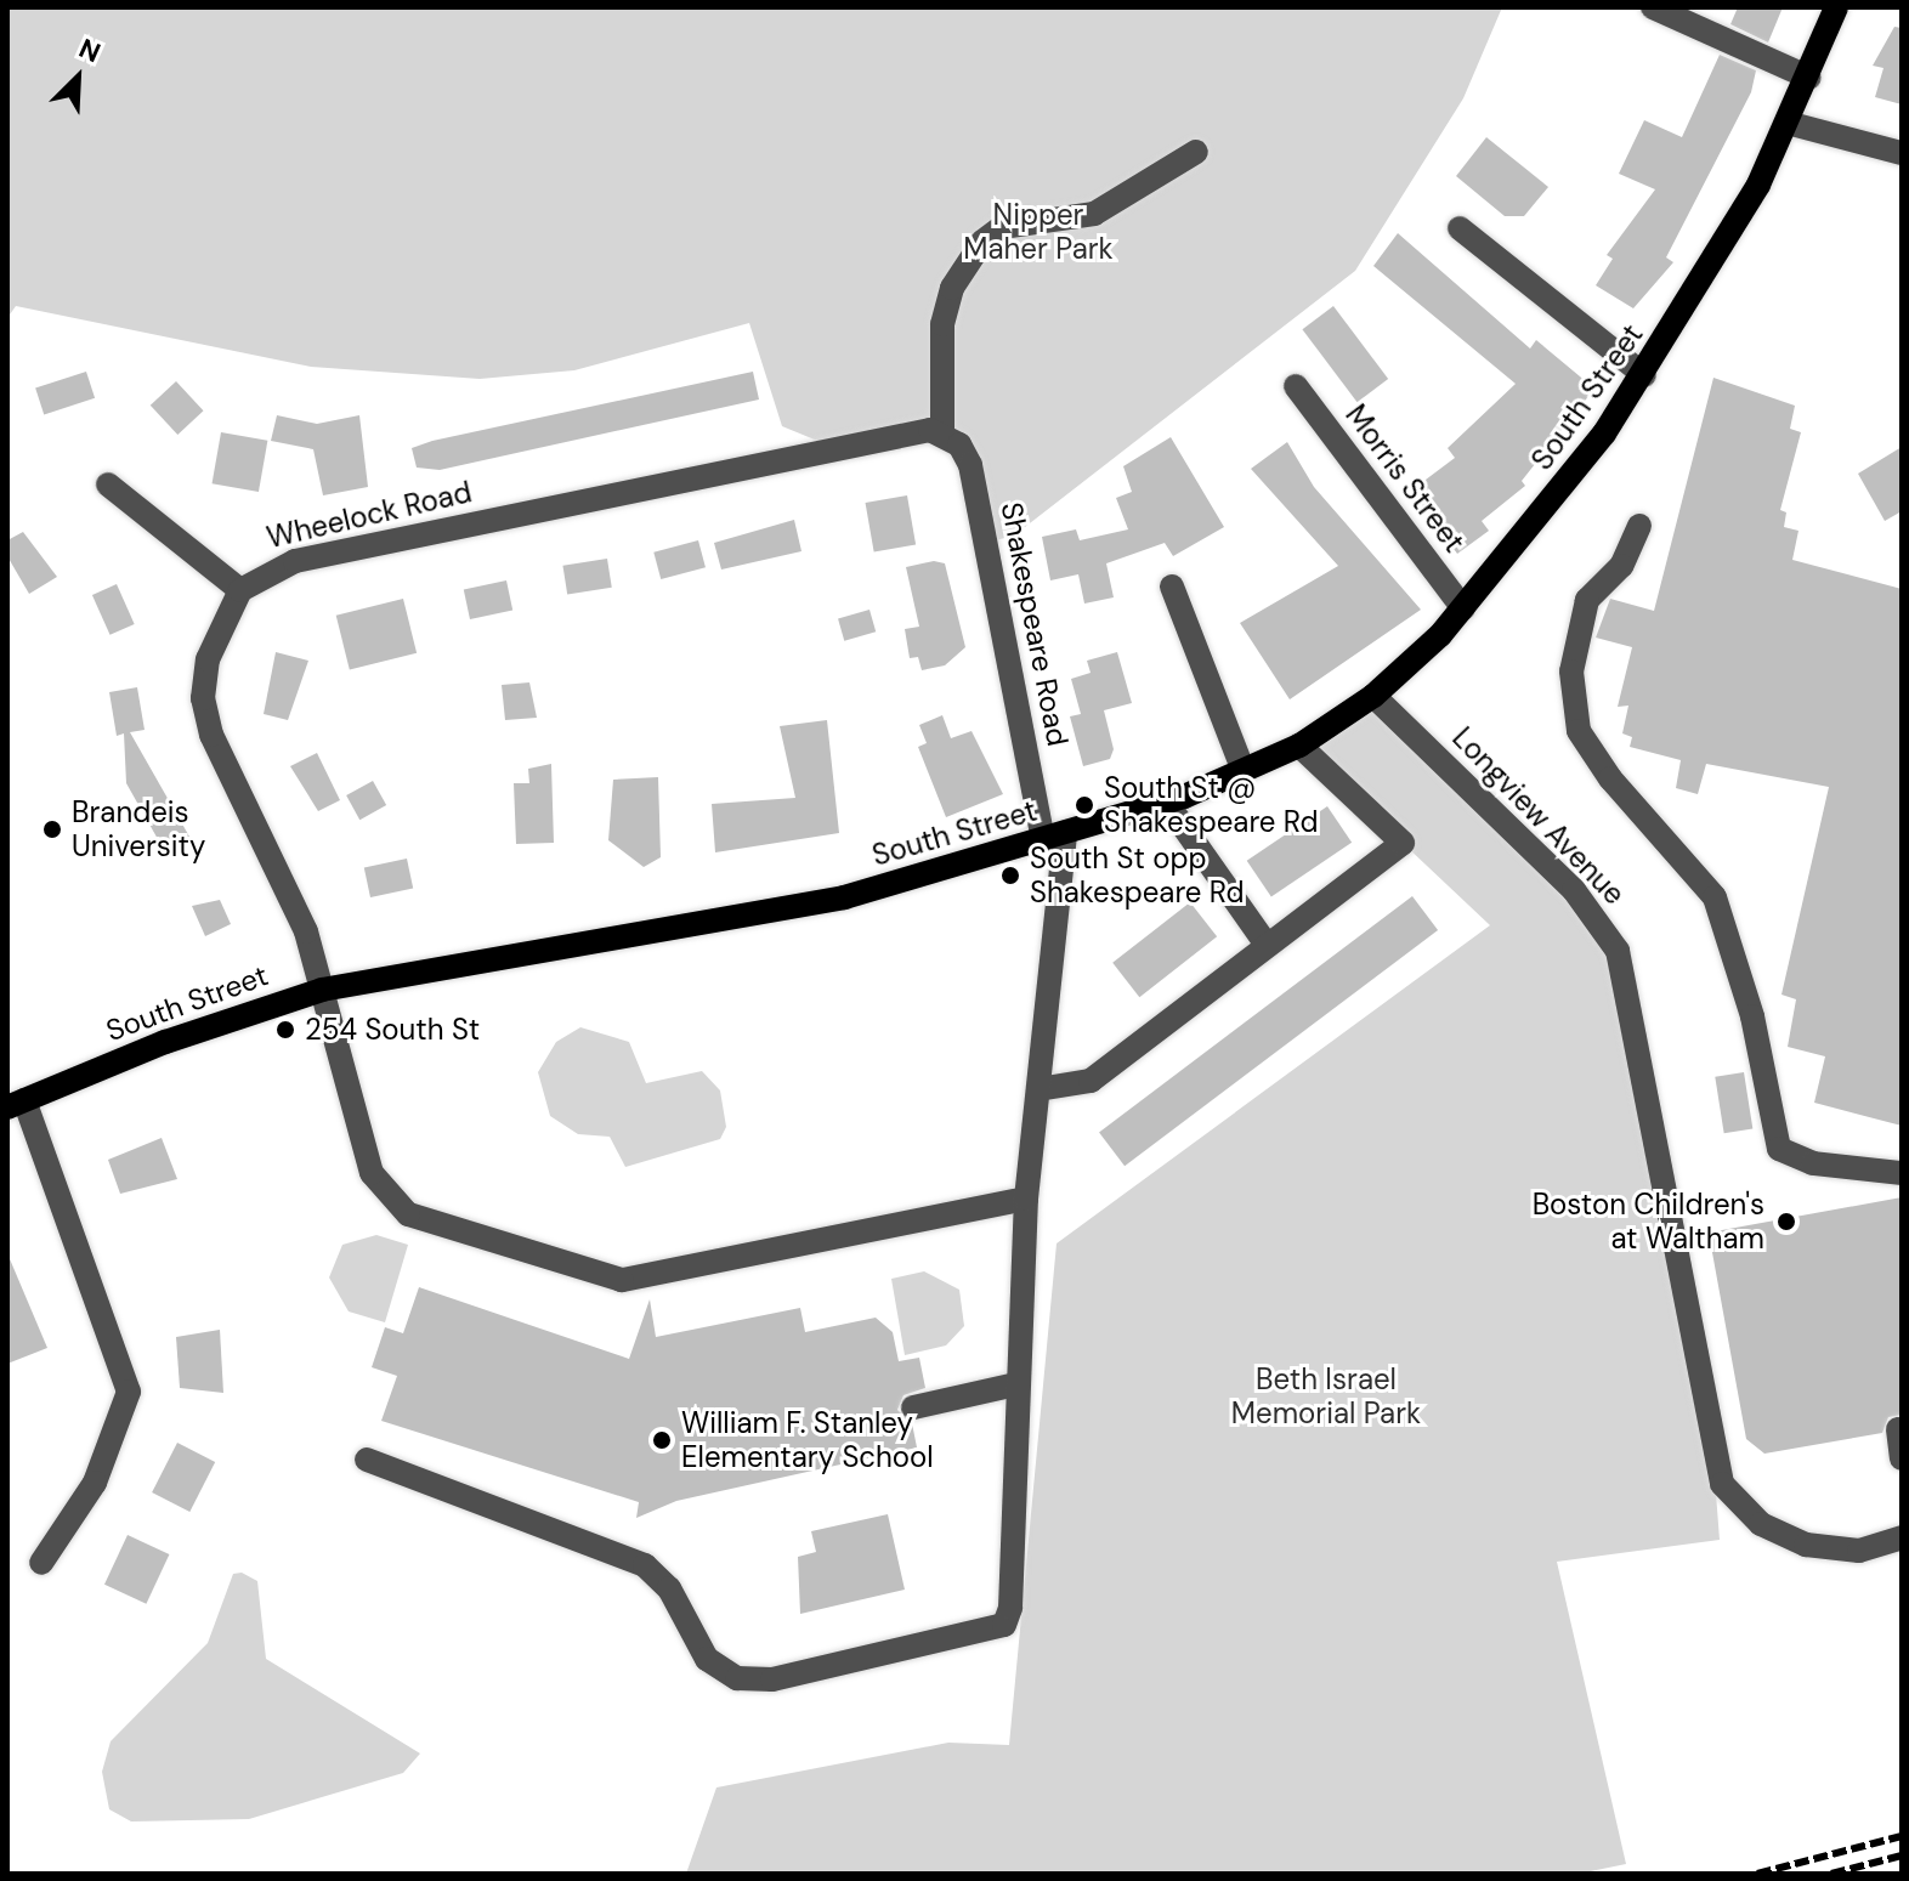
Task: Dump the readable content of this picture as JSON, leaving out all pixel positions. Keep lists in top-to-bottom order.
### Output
{
  "streets": {
    "main road": ["South Street"],
    "street": [
      "Morris Street",
      "Wheelock Road",
      "Shakespeare Road",
      "Longview Avenue"
    ]
  },
  "crossings": [
    ["South Street", "Morris Street"],
    ["South Street", "Shakespeare Road"],
    ["South Street", "Longview Avenue"],
    ["Wheelock Road", "Shakespeare Road"]
  ],
  "parks": ["Nipper Maher Park", "Beth Israel Memorial Park"],
  "places": [
    "South St @ Shakespeare Rd",
    "Brandeis University",
    "South St opp Shakespeare Rd",
    "254 South St",
    "Boston Children's at Waltham",
    "William F. Stanley Elementary School"
  ],
  "north": "top right"
}
